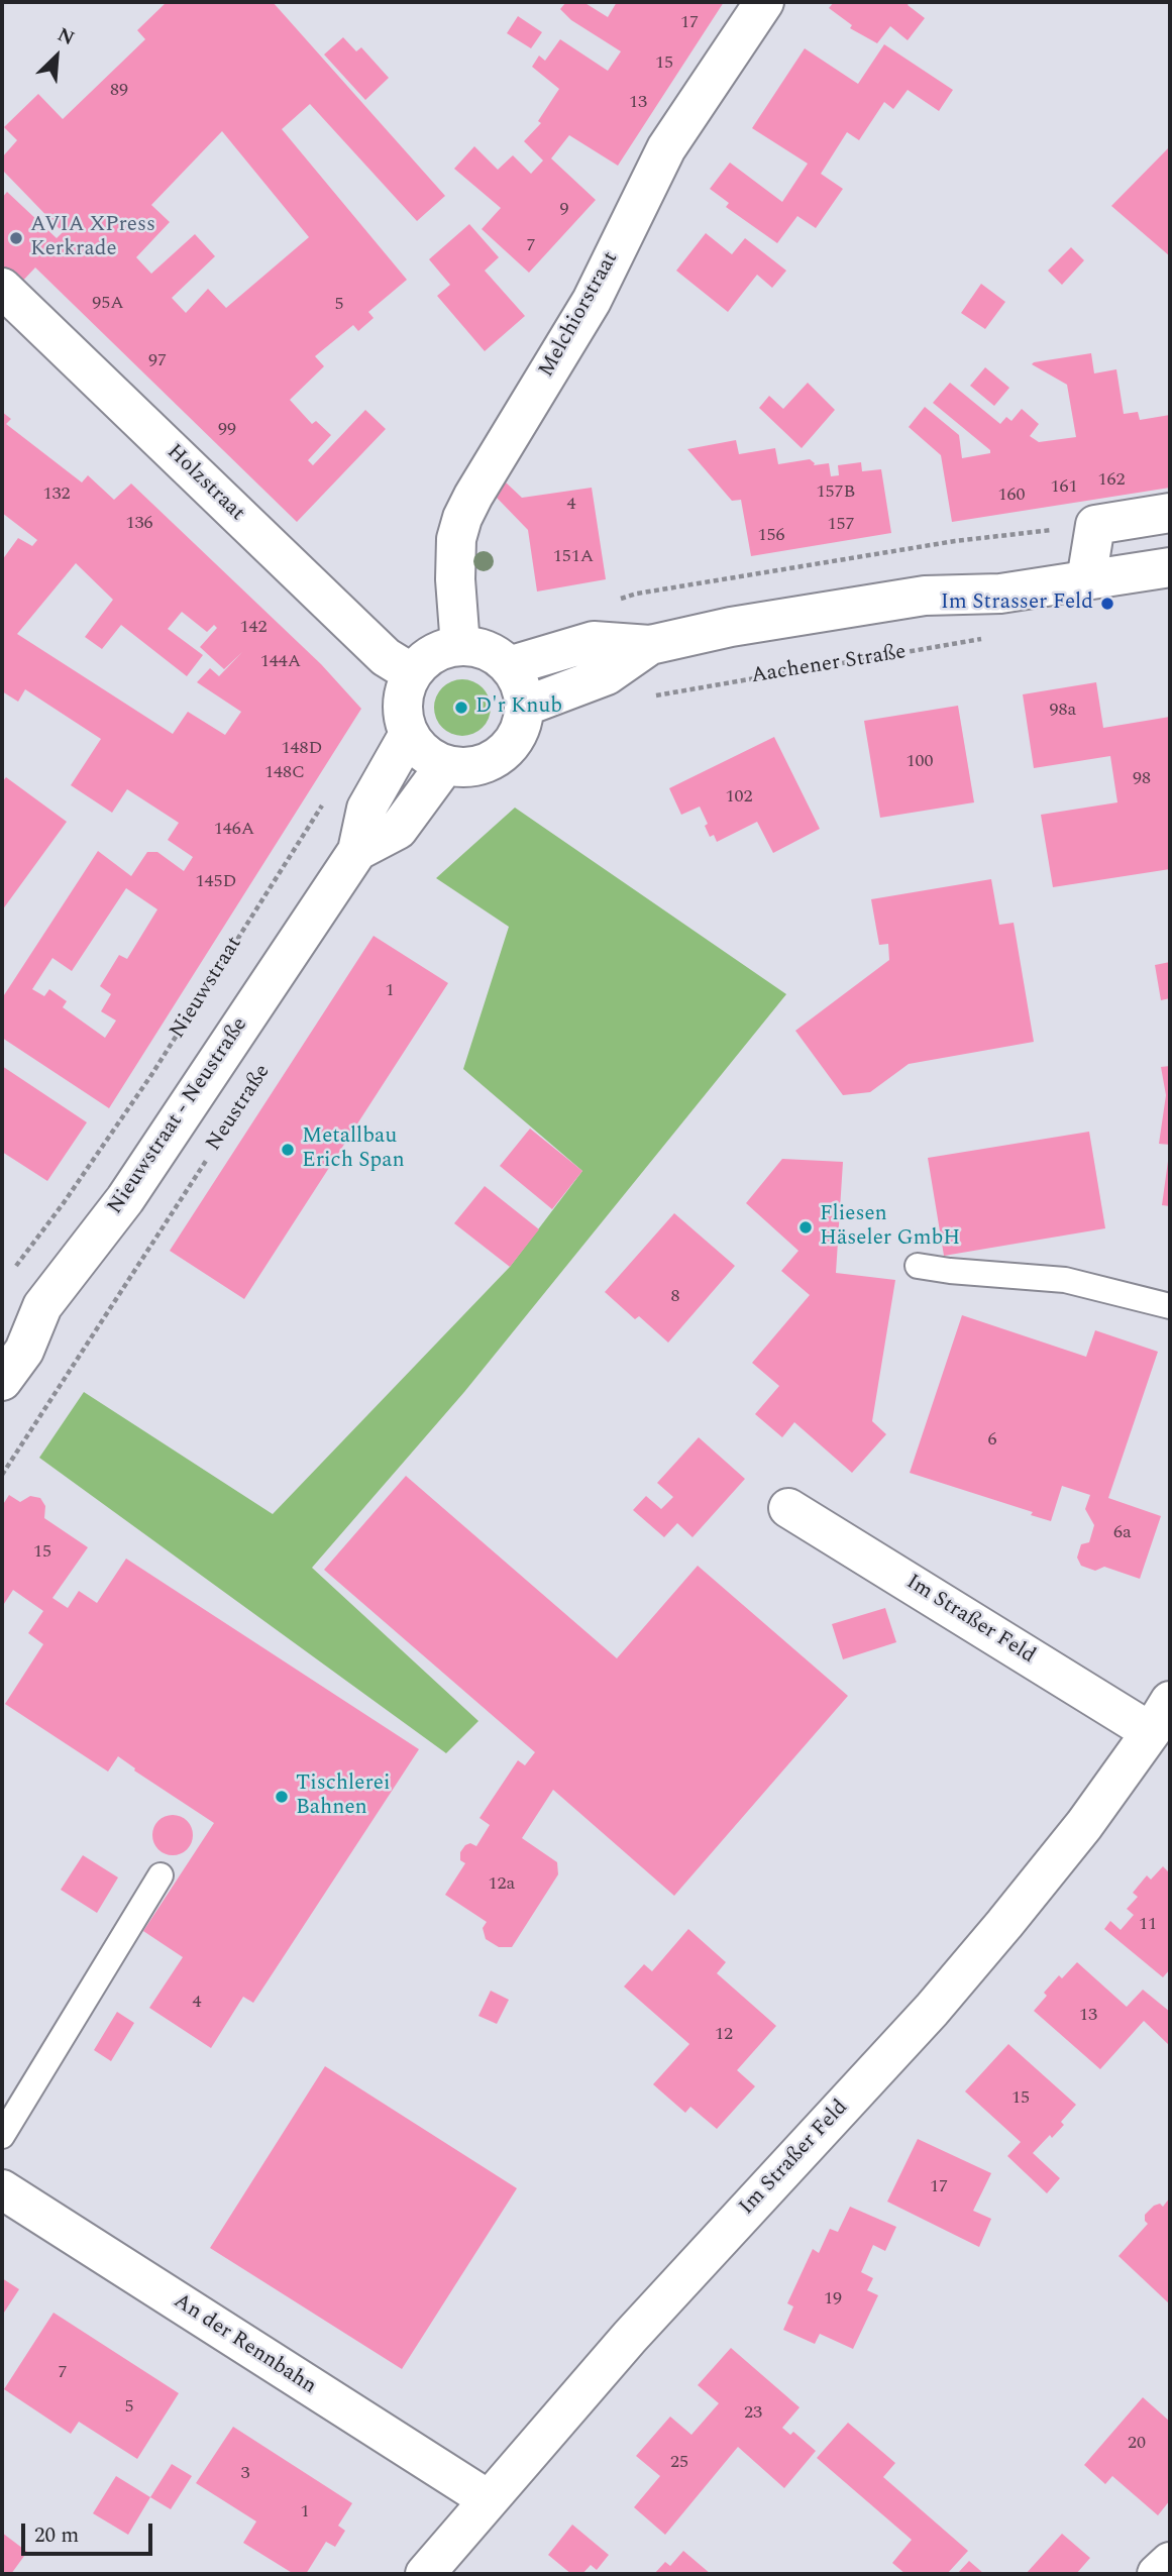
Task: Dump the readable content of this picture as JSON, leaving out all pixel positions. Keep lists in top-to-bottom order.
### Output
{
  "streets": {
    "street": [
      "Melchiorstraat",
      "Holzstraat",
      "Nieuwstraat - Neustraße",
      "Im Straßer Feld",
      "An der Rennbahn"
    ],
    "path": ["Aachener Straße", "Nieuwstraat", "Neustraße"]
  },
  "crossings": [
    ["Melchiorstraat", "Holzstraat"],
    ["Im Straßer Feld", "An der Rennbahn"]
  ],
  "places": [
    "AVIA XPress Kerkrade",
    "Im Strasser Feld",
    "D'r Knub",
    "Metallbau Erich Span",
    "Fliesen Häseler GmbH",
    "Tischlerei Bahnen"
  ],
  "house_numbers": [
    "17",
    "15",
    "89",
    "13",
    "9",
    "7",
    "95A",
    "5",
    "97",
    "99",
    "162",
    "161",
    "157B",
    "132",
    "160",
    "4",
    "136",
    "157",
    "156",
    "151A",
    "142",
    "144A",
    "98a",
    "148D",
    "100",
    "148C",
    "98",
    "102",
    "146A",
    "145D",
    "1",
    "8",
    "6",
    "6a",
    "15",
    "12a",
    "11",
    "4",
    "13",
    "12",
    "15",
    "17",
    "19",
    "7",
    "5",
    "23",
    "20",
    "25",
    "3",
    "1"
  ],
  "scale_bar": "20 m",
  "north": "top right"
}
